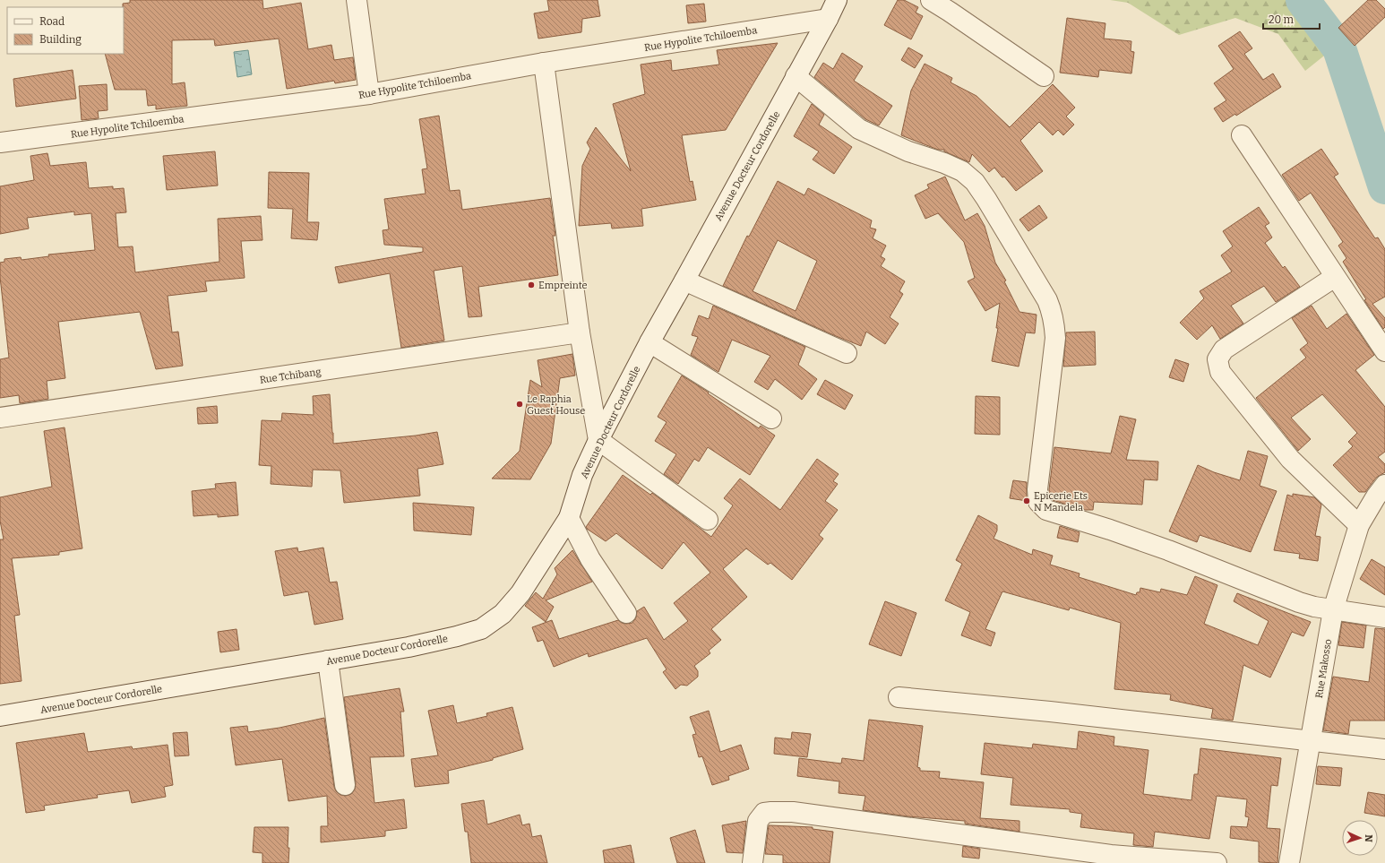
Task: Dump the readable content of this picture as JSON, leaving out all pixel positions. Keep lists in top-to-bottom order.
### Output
{
  "streets": {
    "street": [
      "Rue Hypolite Tchiloemba",
      "Avenue Docteur Cordorelle",
      "Rue Tchibang",
      "Rue Makosso"
    ]
  },
  "crossings": [
    ["Rue Hypolite Tchiloemba", "Avenue Docteur Cordorelle"]
  ],
  "places": ["Empreinte", "Le Raphia Guest House", "Epicerie Ets N Mandela"],
  "legend": ["Road", "Building"],
  "scale_bar": "20 m",
  "north": "right"
}
